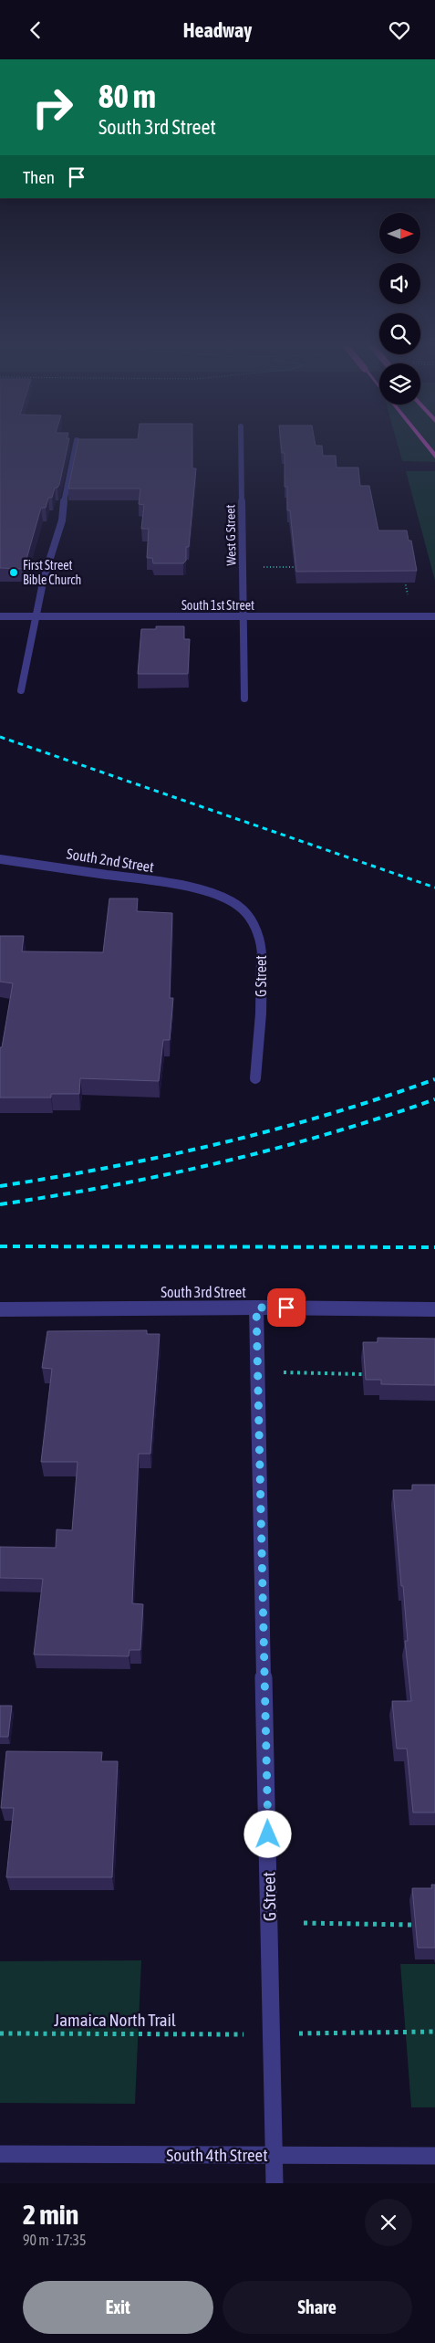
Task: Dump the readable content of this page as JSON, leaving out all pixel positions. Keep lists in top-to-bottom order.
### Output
{
  "streets": {
    "street": [
      "West G Street",
      "South 1st Street",
      "South 2nd Street",
      "G Street",
      "South 3rd Street",
      "South 4th Street"
    ],
    "path": ["Jamaica North Trail"]
  },
  "crossings": [
    ["West G Street", "South 1st Street"],
    ["South 2nd Street", "G Street"],
    ["G Street", "South 3rd Street"],
    ["G Street", "South 4th Street"]
  ],
  "places": ["First Street Bible Church"],
  "north": "right",
  "page": {
    "header": "Headway",
    "turn": ["80 m", "South 3rd Street"],
    "then": "Then",
    "heading": ["2 min", "90 m · 17:35"],
    "buttons": ["Exit", "Share"]
  }
}
